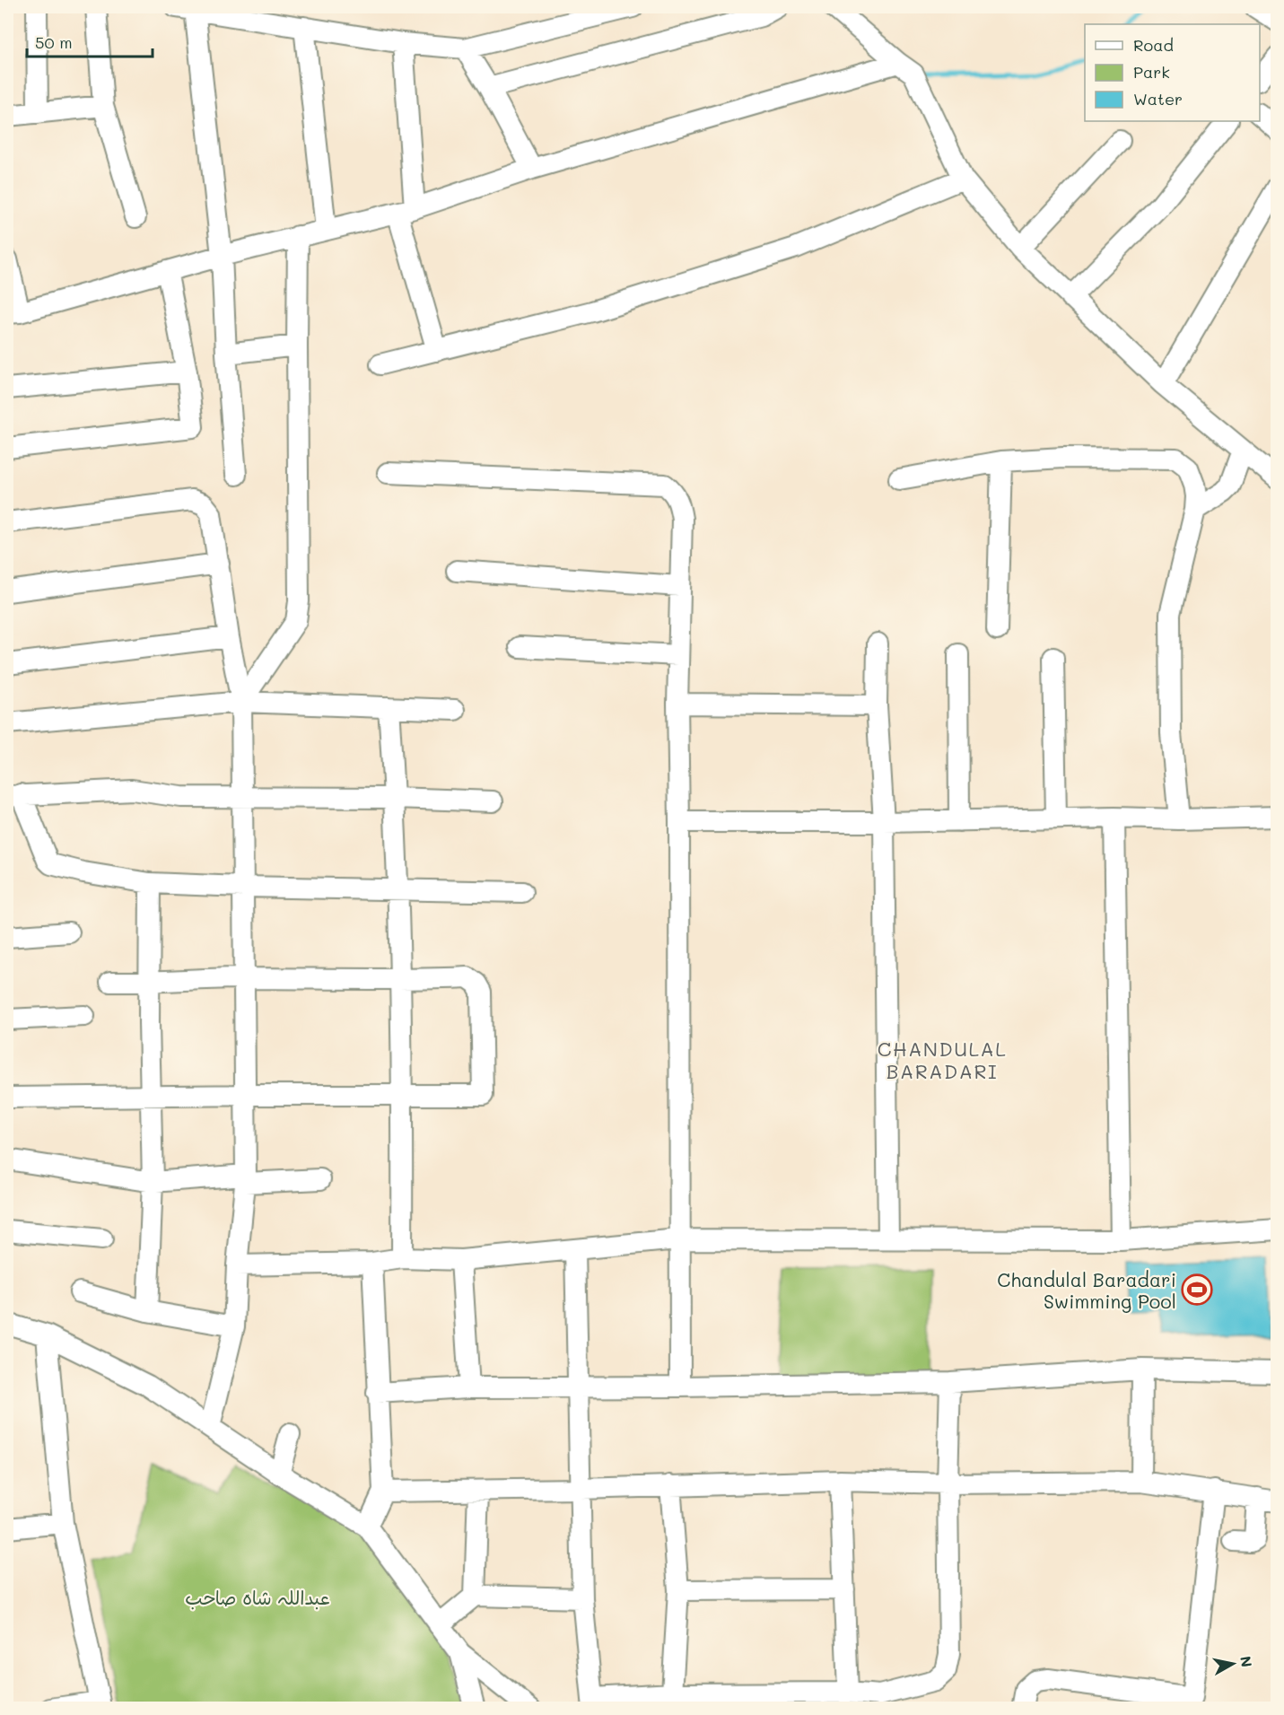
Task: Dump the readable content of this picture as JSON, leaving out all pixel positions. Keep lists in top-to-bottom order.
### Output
{
  "districts": ["CHANDULAL BARADARI"],
  "parks": ["عبداللہ شاہ صاحب"],
  "places": {
    "sports": ["Chandulal Baradari Swimming Pool"]
  },
  "legend": ["Road", "Park", "Water"],
  "scale_bar": "50 m",
  "north": "right"
}
